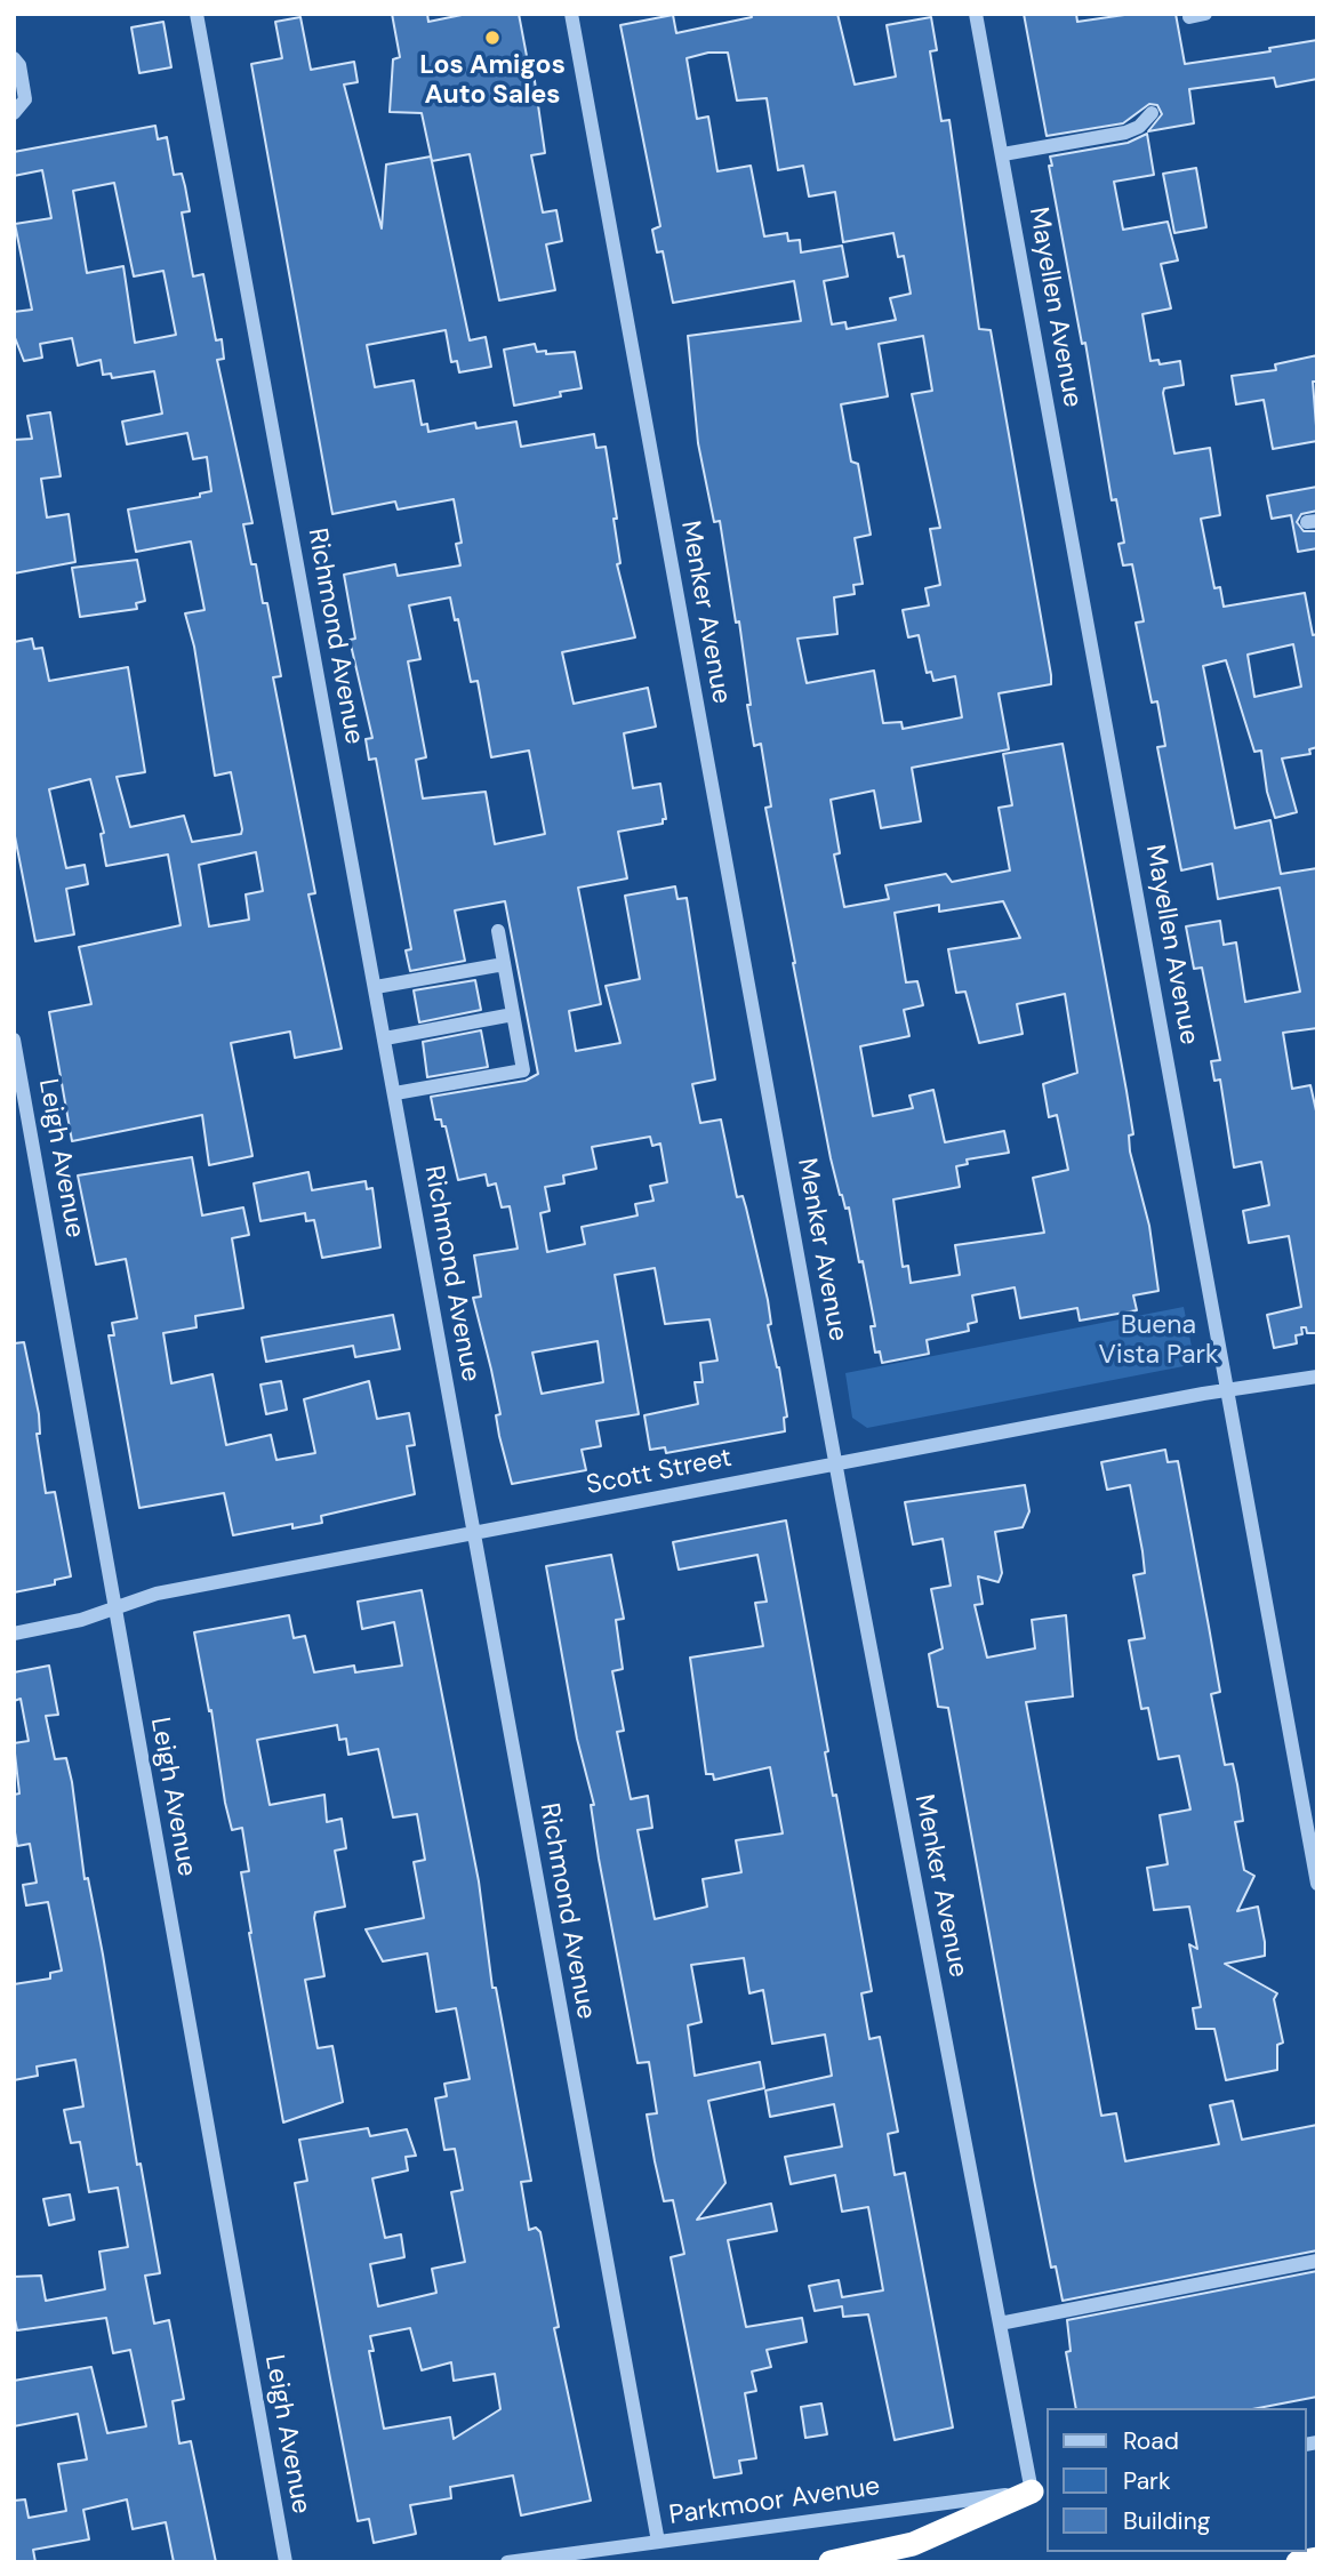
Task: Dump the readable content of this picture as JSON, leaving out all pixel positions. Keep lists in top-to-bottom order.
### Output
{
  "streets": {
    "street": [
      "Mayellen Avenue",
      "Menker Avenue",
      "Richmond Avenue",
      "Leigh Avenue",
      "Scott Street",
      "Parkmoor Avenue"
    ]
  },
  "crossings": [
    ["Mayellen Avenue", "Scott Street"],
    ["Menker Avenue", "Scott Street"],
    ["Menker Avenue", "Parkmoor Avenue"],
    ["Richmond Avenue", "Scott Street"],
    ["Richmond Avenue", "Parkmoor Avenue"],
    ["Leigh Avenue", "Scott Street"]
  ],
  "parks": ["Buena Vista Park"],
  "places": ["Los Amigos Auto Sales"],
  "legend": ["Road", "Park", "Building"]
}
